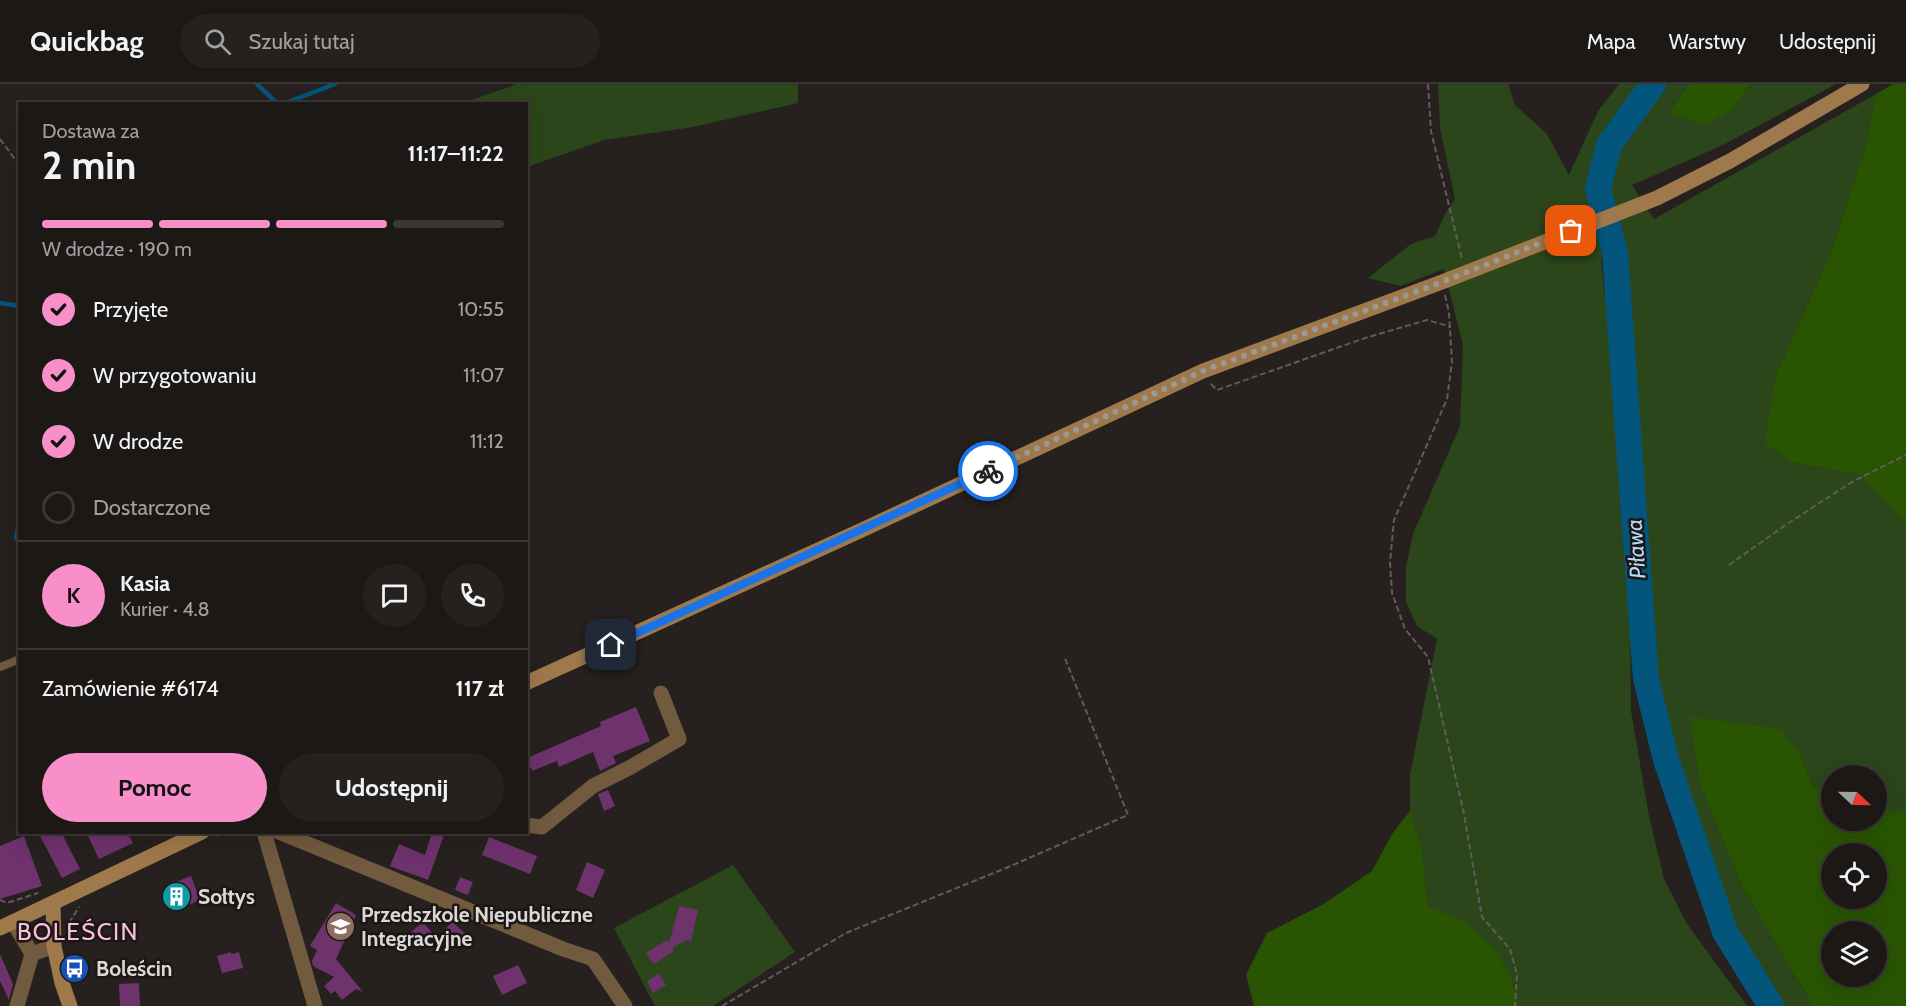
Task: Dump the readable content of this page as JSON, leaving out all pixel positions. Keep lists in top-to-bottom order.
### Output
{
  "districts": ["BOLEŚCIN"],
  "water": ["Piława"],
  "places": {
    "building": ["Sołtys"],
    "school or university": ["Przedszkole Niepubliczne Integracyjne"],
    "bus stop": ["Boleścin"]
  },
  "north": "right",
  "page": {
    "header": "Quickbag",
    "search": "Szukaj tutaj",
    "nav": ["Mapa", "Warstwy", "Udostępnij"],
    "heading": ["2 min", "Dostawa za", "11:17–11:22"],
    "panel": [
      "Kasia",
      "Kurier · 4.8",
      "Zamówienie #6174",
      "117 zł"
    ],
    "bar": "W drodze · 190 m",
    "list": [
      ["Przyjęte", "10:55"],
      ["W przygotowaniu", "11:07"],
      ["W drodze", "11:12"],
      "Dostarczone"
    ],
    "round": "K",
    "buttons": ["Pomoc", "Udostępnij"]
  }
}
